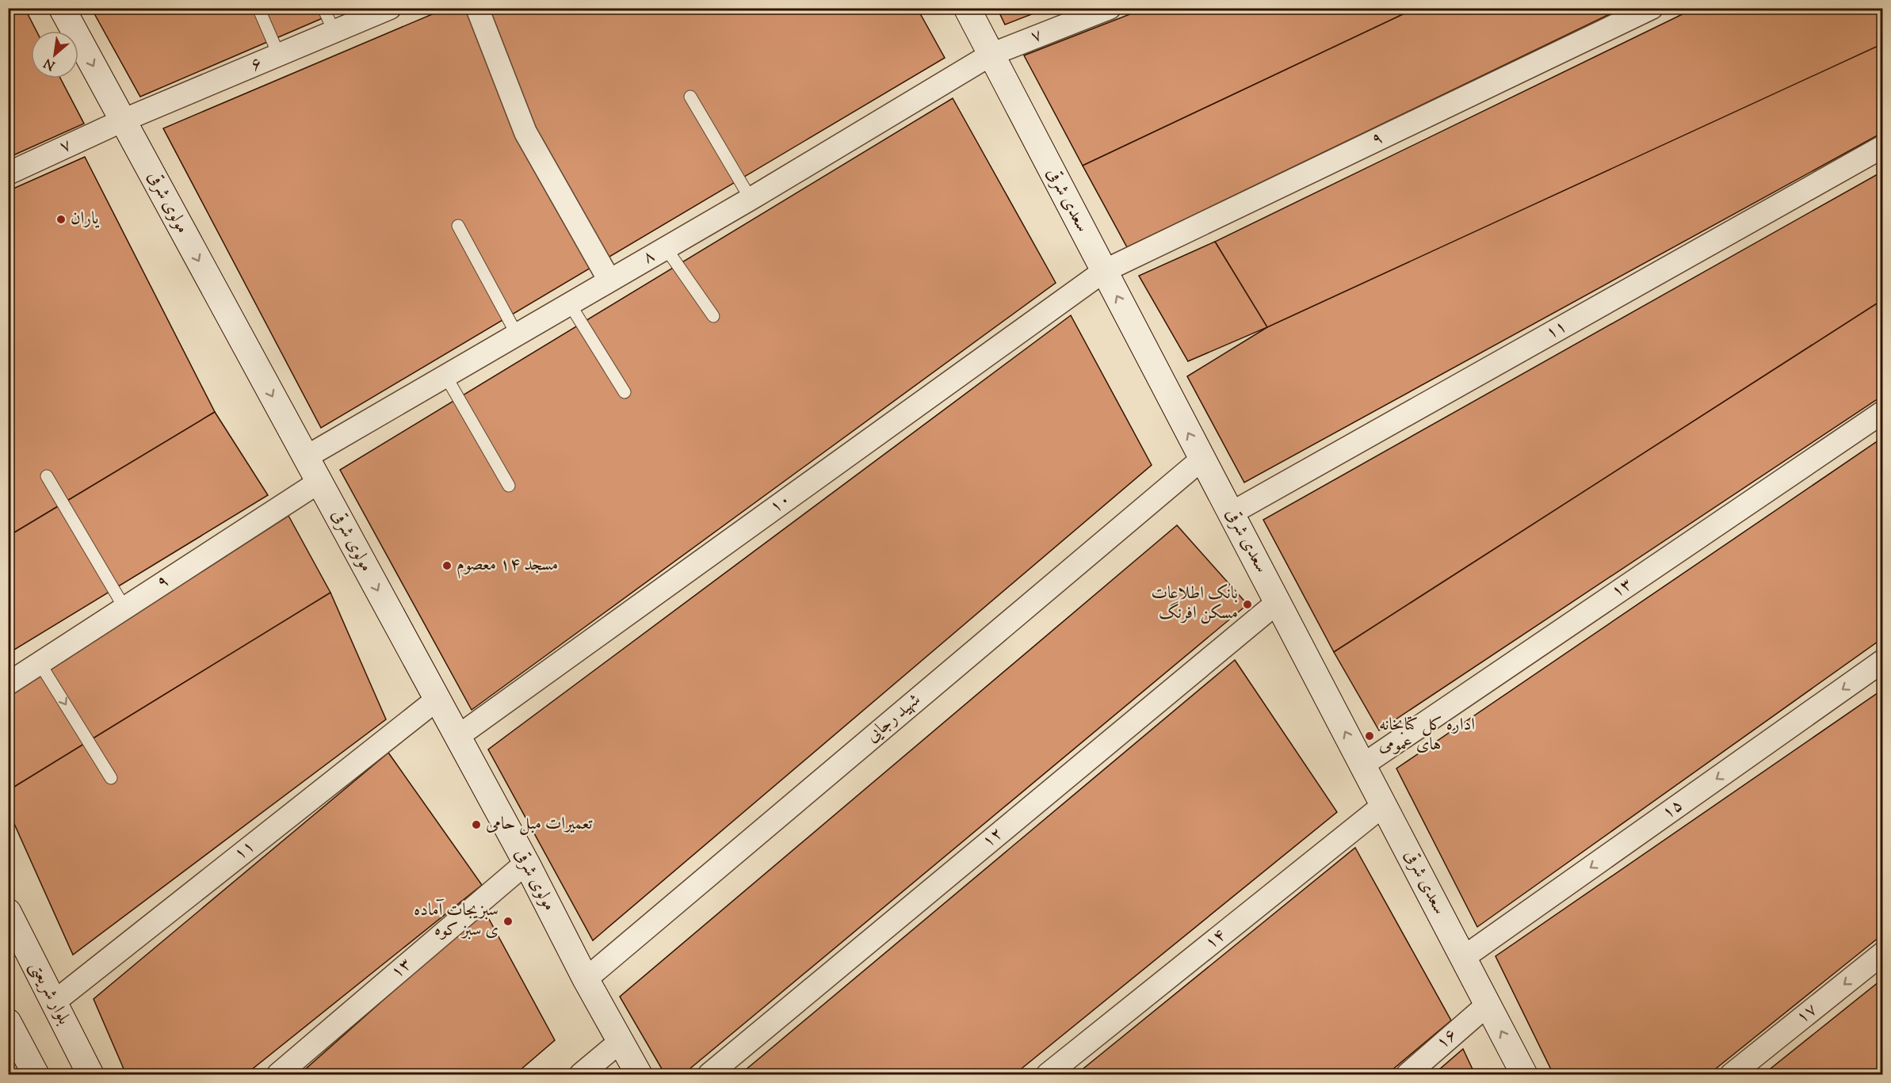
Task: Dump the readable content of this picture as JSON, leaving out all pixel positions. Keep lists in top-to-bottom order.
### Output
{
  "streets": {
    "main road": ["سعدی شرقی", "مولوی شرقی", "بلوار شریعتی"],
    "street": [
      "۷",
      "۶",
      "۹",
      "۸",
      "۱۱",
      "۱۰",
      "۱۳",
      "شهید رجایی",
      "۱۵",
      "۱۲",
      "۱۴",
      "۱۷",
      "۱۶"
    ]
  },
  "crossings": [
    ["۷", "۶"],
    ["۷", "سعدی شرقی"],
    ["۷", "مولوی شرقی"],
    ["۷", "۸"],
    ["۶", "مولوی شرقی"],
    ["۹", "سعدی شرقی"],
    ["۹", "مولوی شرقی"],
    ["۹", "۱۰"],
    ["سعدی شرقی", "۸"],
    ["سعدی شرقی", "۱۱"],
    ["سعدی شرقی", "۱۰"],
    ["سعدی شرقی", "۱۳"],
    ["سعدی شرقی", "شهید رجایی"],
    ["سعدی شرقی", "۱۵"],
    ["سعدی شرقی", "۱۲"],
    ["سعدی شرقی", "۱۴"],
    ["سعدی شرقی", "۱۶"],
    ["مولوی شرقی", "۸"],
    ["مولوی شرقی", "۱۱"],
    ["مولوی شرقی", "۱۰"],
    ["مولوی شرقی", "۱۳"],
    ["مولوی شرقی", "شهید رجایی"],
    ["۱۱", "بلوار شریعتی"]
  ],
  "one_way": [
    "سعدی شرقی",
    "مولوی شرقی",
    "۱۵",
    "۱۷"
  ],
  "places": [
    "یاران",
    "مسجد ۱۴ معصوم",
    "بانک اطلاعات مسکن افرنگ",
    "اداره کل کتابخانه های عمومی",
    "تعمیرات مبل حامی",
    "سبزیجات آماده ی سبز کوه"
  ],
  "north": "bottom left"
}
